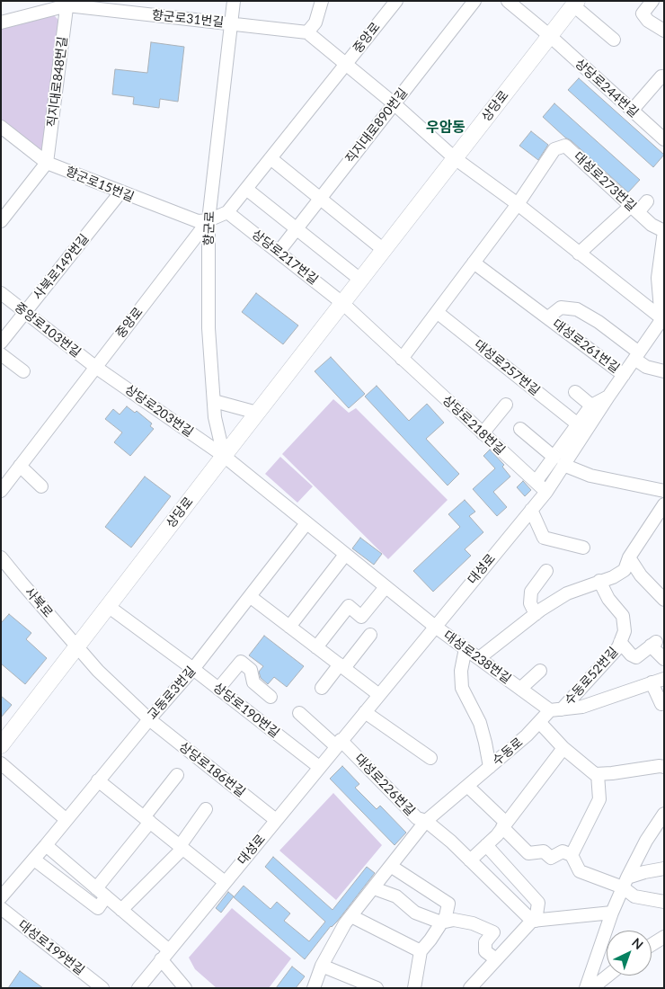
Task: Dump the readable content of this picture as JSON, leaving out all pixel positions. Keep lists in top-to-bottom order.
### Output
{
  "streets": {
    "main road": ["상당로"],
    "street": [
      "향군로31번길",
      "중앙로",
      "직지대로848번길",
      "상당로244번길",
      "직지대로890번길",
      "대성로273번길",
      "향군로15번길",
      "향군로",
      "상당로217번길",
      "사북로149번길",
      "중앙로103번길",
      "대성로261번길",
      "대성로257번길",
      "상당로203번길",
      "상당로218번길",
      "대성로",
      "사북로",
      "대성로238번길",
      "수동로52번길",
      "교동로3번길",
      "상당로190번길",
      "수동로",
      "상당로186번길",
      "대성로226번길",
      "대성로199번길"
    ]
  },
  "crossings": [
    ["향군로31번길", "직지대로848번길"],
    ["향군로31번길", "향군로"],
    ["중앙로", "향군로15번길"],
    ["중앙로", "향군로"],
    ["중앙로", "상당로217번길"],
    ["중앙로", "중앙로103번길"],
    ["중앙로", "상당로203번길"],
    ["직지대로848번길", "향군로15번길"],
    ["상당로244번길", "상당로"],
    ["상당로", "향군로"],
    ["상당로", "상당로217번길"],
    ["상당로", "상당로203번길"],
    ["상당로", "상당로218번길"],
    ["상당로", "사북로"],
    ["상당로", "상당로190번길"],
    ["직지대로890번길", "상당로217번길"],
    ["향군로15번길", "향군로"],
    ["향군로15번길", "사북로149번길"],
    ["향군로", "상당로203번길"],
    ["상당로217번길", "상당로218번길"],
    ["사북로149번길", "중앙로103번길"],
    ["중앙로103번길", "상당로203번길"],
    ["대성로261번길", "대성로"],
    ["상당로203번길", "대성로238번길"],
    ["상당로203번길", "교동로3번길"],
    ["상당로218번길", "대성로"],
    ["대성로", "대성로238번길"],
    ["대성로", "상당로190번길"],
    ["대성로", "상당로186번길"],
    ["대성로", "대성로226번길"],
    ["사북로", "교동로3번길"],
    ["사북로", "상당로186번길"],
    ["대성로238번길", "수동로52번길"],
    ["대성로238번길", "수동로"],
    ["수동로52번길", "수동로"],
    ["교동로3번길", "상당로190번길"],
    ["교동로3번길", "상당로186번길"],
    ["수동로", "대성로226번길"]
  ],
  "districts": ["우암동"],
  "north": "top right"
}
